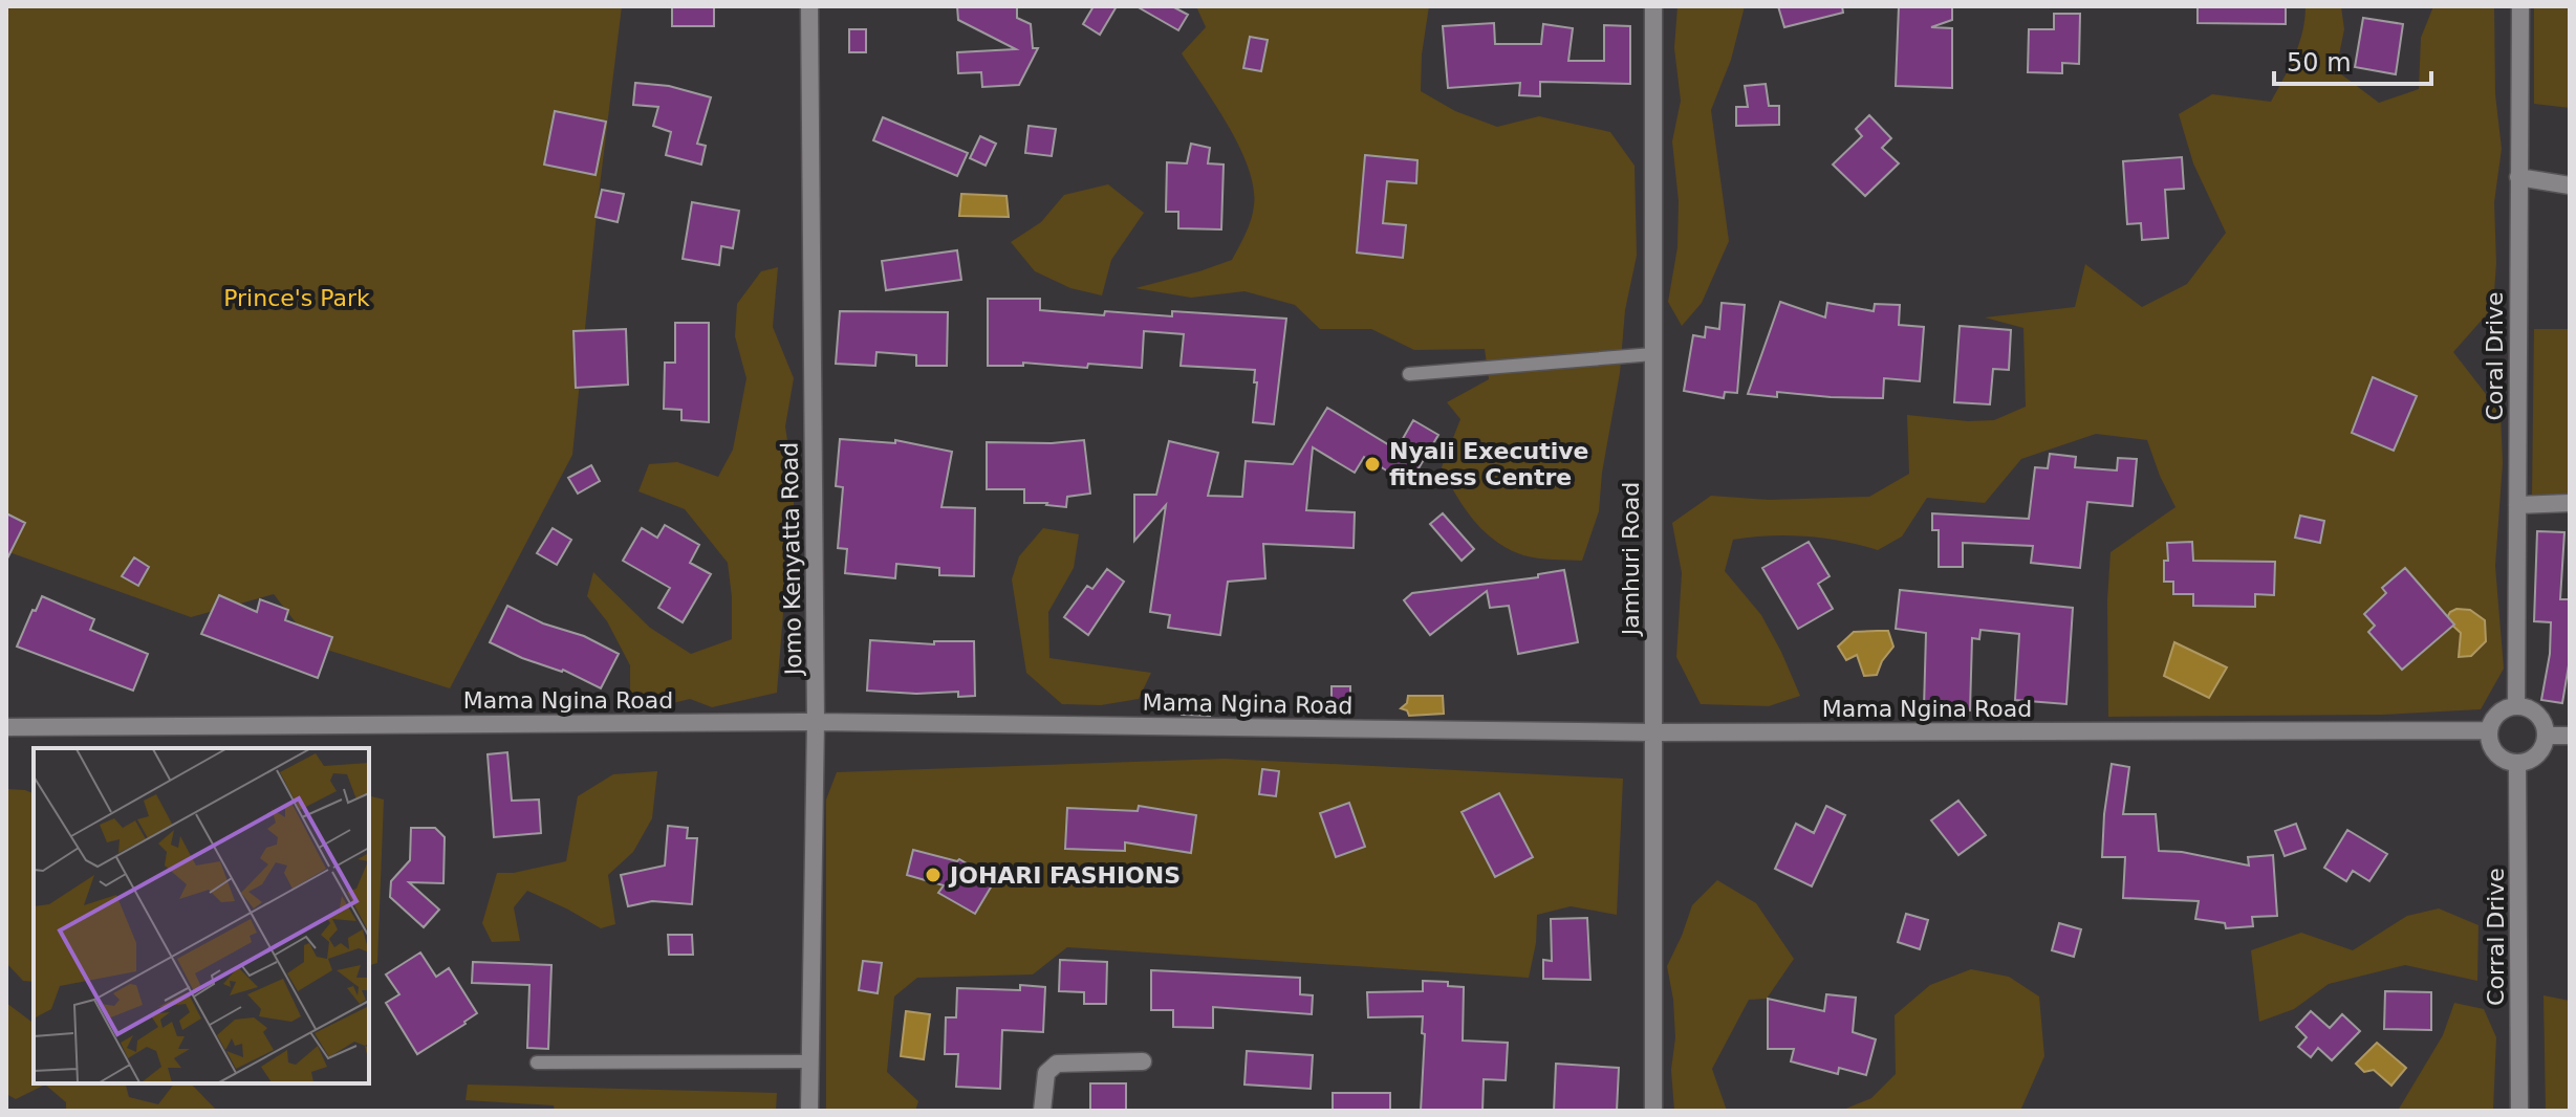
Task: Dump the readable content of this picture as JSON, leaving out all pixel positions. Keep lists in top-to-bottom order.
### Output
{
  "streets": {
    "street": [
      "Coral Drive",
      "Jomo Kenyatta Road",
      "Jamhuri Road",
      "Mama Ngina Road",
      "Corral Drive"
    ]
  },
  "crossings": [
    ["Coral Drive", "Mama Ngina Road"],
    ["Coral Drive", "Corral Drive"],
    ["Jomo Kenyatta Road", "Mama Ngina Road"],
    ["Jamhuri Road", "Mama Ngina Road"],
    ["Mama Ngina Road", "Corral Drive"]
  ],
  "parks": ["Prince's Park"],
  "places": ["Nyali Executive fitness Centre", "JOHARI FASHIONS"],
  "scale_bar": "50 m"
}
